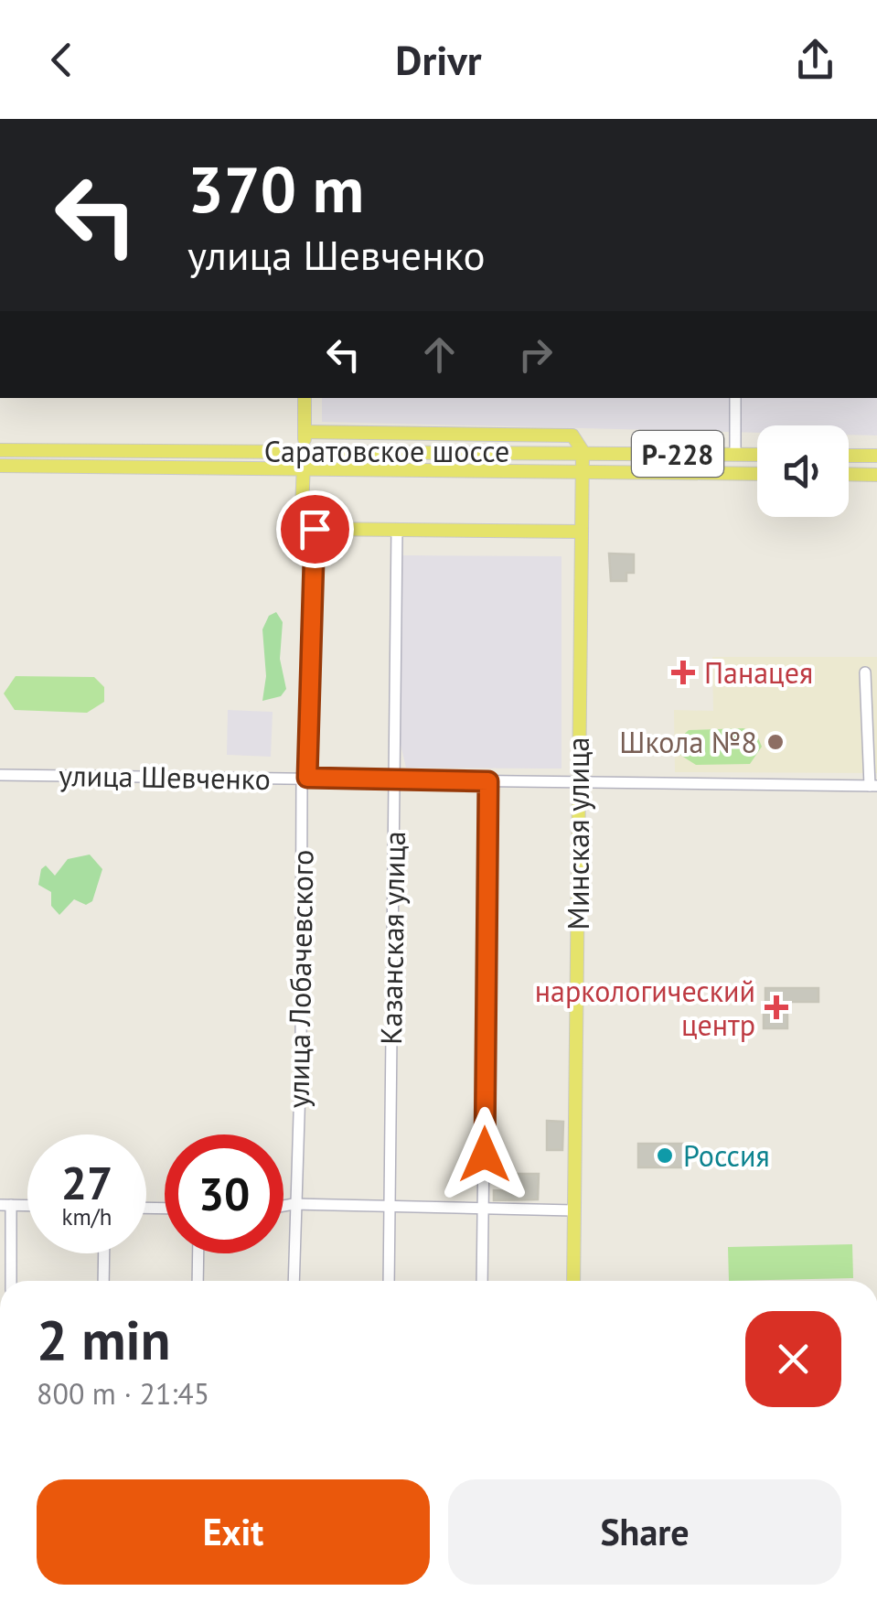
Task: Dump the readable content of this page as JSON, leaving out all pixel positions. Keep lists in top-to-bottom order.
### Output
{
  "streets": {
    "main road": ["Саратовское шоссе", "Р-228", "Минская улица"],
    "street": ["улица Шевченко", "Казанская улица", "улица Лобачевского"]
  },
  "crossings": [
    ["Саратовское шоссе", "Минская улица"],
    ["улица Шевченко", "Минская улица"],
    ["улица Шевченко", "Казанская улица"],
    ["улица Шевченко", "улица Лобачевского"]
  ],
  "places": {
    "health": ["Панацея", "наркологический центр"],
    "other": ["Школа №8", "Россия"]
  },
  "page": {
    "header": "Drivr",
    "turn": ["370 m", "улица Шевченко"],
    "speed": "27 km/h",
    "limit": "30",
    "heading": ["2 min", "800 m · 21:45"],
    "buttons": ["Exit", "Share"]
  }
}
